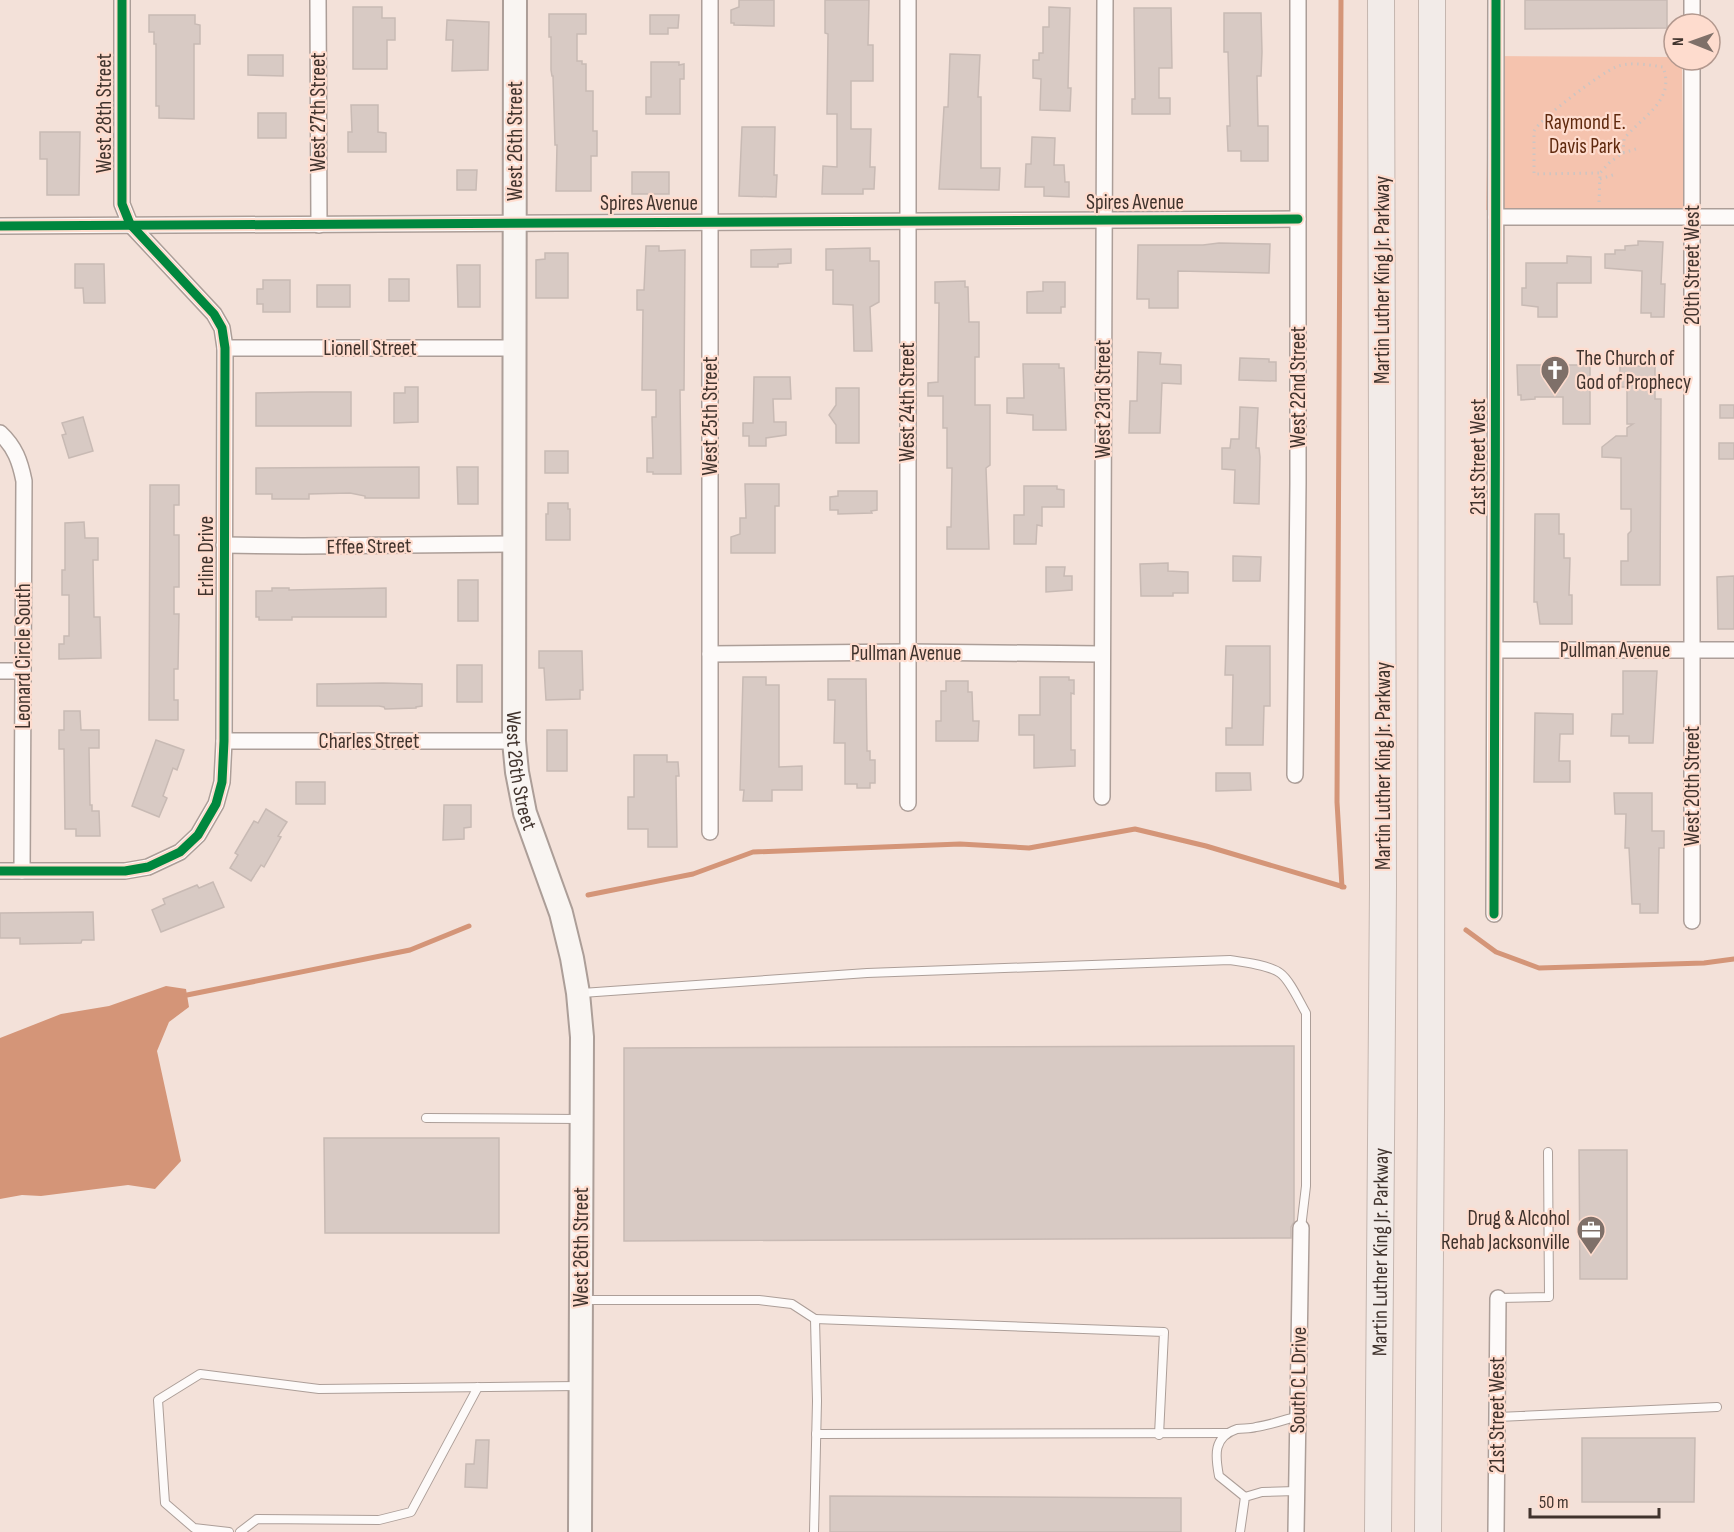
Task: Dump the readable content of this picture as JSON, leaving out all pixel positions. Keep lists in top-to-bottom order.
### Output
{
  "streets": {
    "highway": ["Martin Luther King Jr. Parkway"],
    "main road": ["West 26th Street"],
    "street": [
      "West 27th Street",
      "West 28th Street",
      "Spires Avenue",
      "20th Street West",
      "Lionell Street",
      "West 22nd Street",
      "West 23rd Street",
      "West 24th Street",
      "West 25th Street",
      "21st Street West",
      "Effee Street",
      "Erline Drive",
      "Pullman Avenue",
      "Leonard Circle South",
      "Charles Street",
      "West 20th Street",
      "South C L Drive"
    ]
  },
  "crossings": [
    ["West 27th Street", "Spires Avenue"],
    ["West 28th Street", "Spires Avenue"],
    ["West 28th Street", "Erline Drive"],
    ["West 26th Street", "Spires Avenue"],
    ["West 26th Street", "Lionell Street"],
    ["West 26th Street", "Effee Street"],
    ["West 26th Street", "Charles Street"],
    ["Spires Avenue", "West 22nd Street"],
    ["Spires Avenue", "West 23rd Street"],
    ["Spires Avenue", "West 24th Street"],
    ["Spires Avenue", "West 25th Street"],
    ["Spires Avenue", "Erline Drive"],
    ["20th Street West", "Pullman Avenue"],
    ["20th Street West", "West 20th Street"],
    ["Lionell Street", "Erline Drive"],
    ["West 23rd Street", "Pullman Avenue"],
    ["West 24th Street", "Pullman Avenue"],
    ["West 25th Street", "Pullman Avenue"],
    ["21st Street West", "Pullman Avenue"],
    ["Effee Street", "Erline Drive"],
    ["Erline Drive", "Leonard Circle South"],
    ["Erline Drive", "Charles Street"],
    ["Pullman Avenue", "West 20th Street"]
  ],
  "parks": ["Raymond E. Davis Park"],
  "places": {
    "church": ["The Church of God of Prophecy"],
    "office": ["Drug & Alcohol Rehab Jacksonville"]
  },
  "scale_bar": "50 m",
  "north": "left"
}
